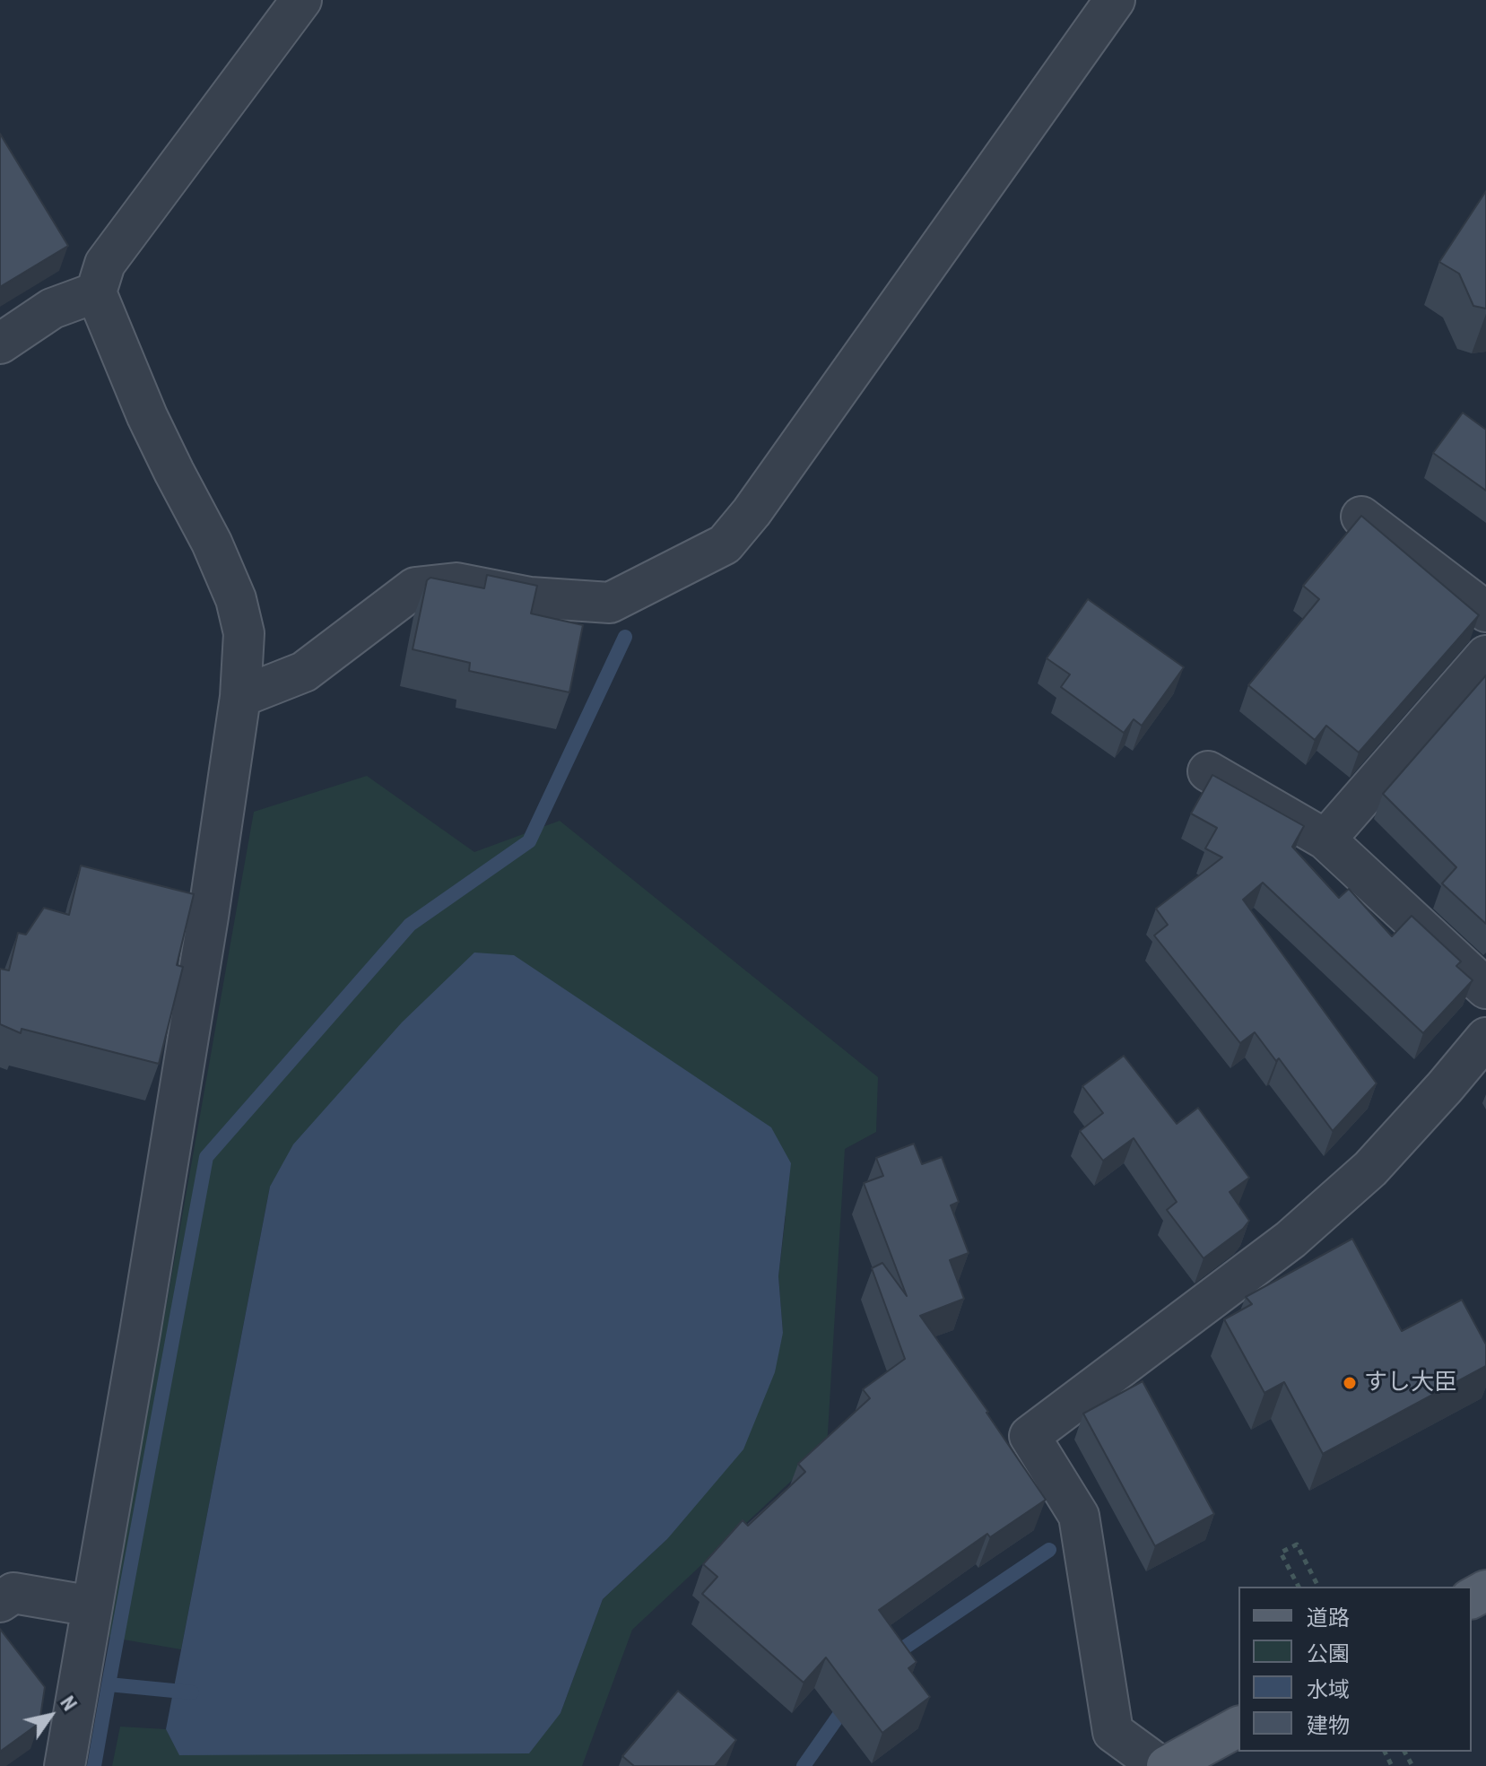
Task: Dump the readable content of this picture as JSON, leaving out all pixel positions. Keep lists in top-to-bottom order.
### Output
{
  "places": ["すし大臣"],
  "legend": [
    "道路",
    "公園",
    "水域",
    "建物"
  ],
  "north": "top right"
}
